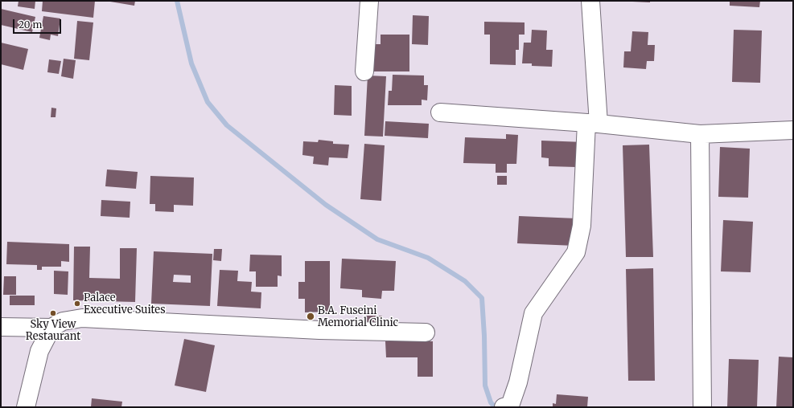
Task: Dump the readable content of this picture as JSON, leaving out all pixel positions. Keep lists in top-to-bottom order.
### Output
{
  "places": ["Palace Executive Suites", "Sky View Restaurant", "B.A. Fuseini Memorial Clinic"],
  "scale_bar": "20 m"
}
